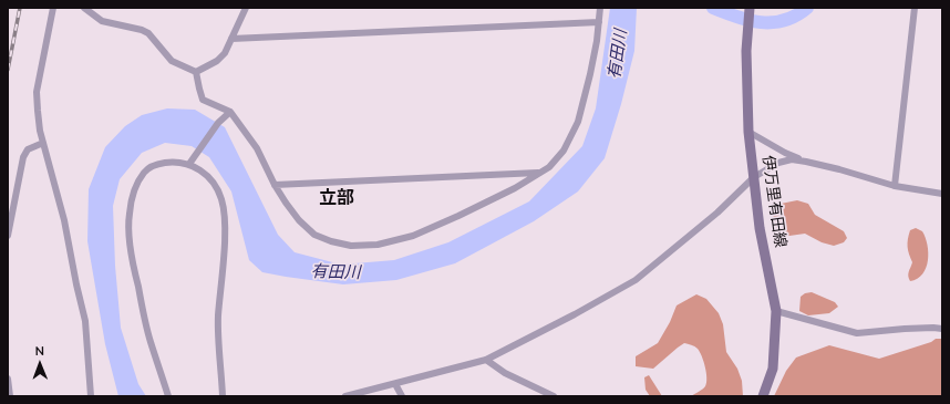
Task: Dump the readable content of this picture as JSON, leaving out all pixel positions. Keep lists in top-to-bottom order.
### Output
{
  "streets": {
    "main road": ["伊万里有田線"]
  },
  "districts": ["立部"],
  "water": ["有田川"],
  "north": "top"
}
